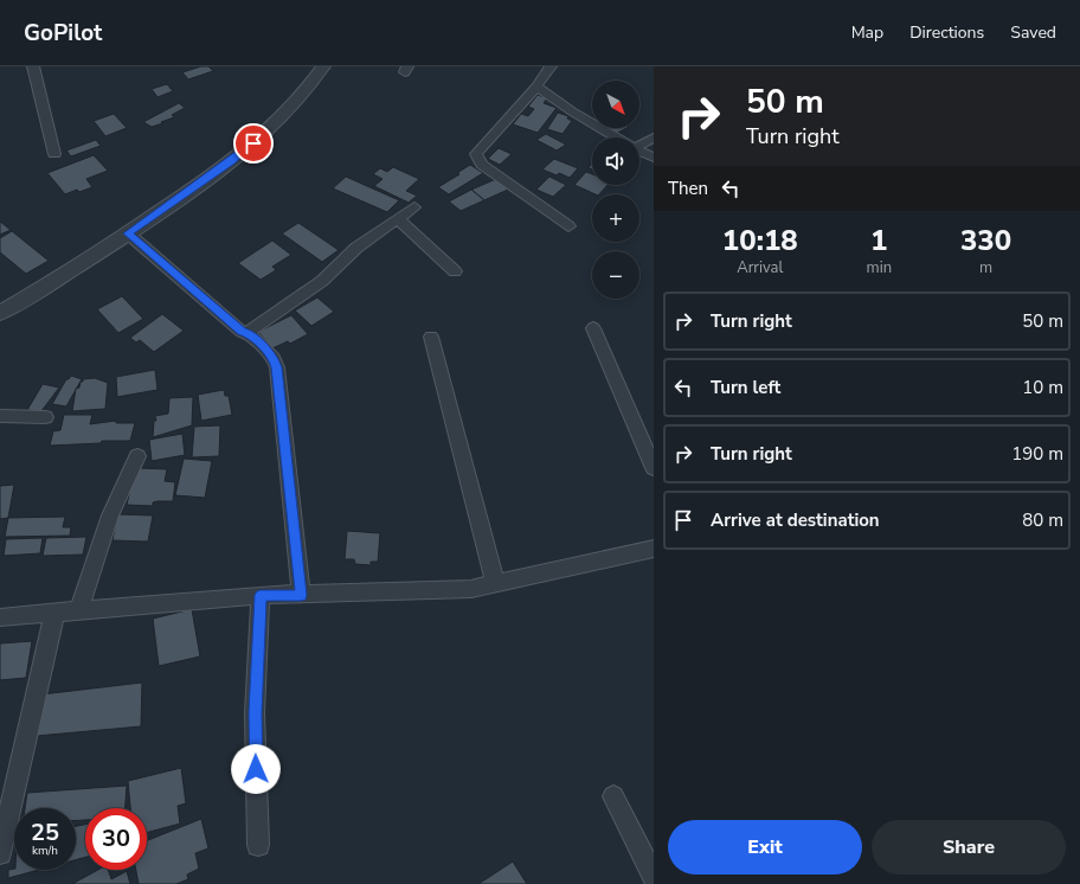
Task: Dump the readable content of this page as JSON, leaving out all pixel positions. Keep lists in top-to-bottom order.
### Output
{
  "north": "bottom right",
  "page": {
    "header": "GoPilot",
    "nav": ["Map", "Directions", "Saved"],
    "turn": ["50 m", "Turn right"],
    "map_buttons": ["+", "−"],
    "then": "Then",
    "eta": [
      "10:18",
      "Arrival",
      "1",
      "min",
      "330",
      "m"
    ],
    "list": [
      {
        "name": "Turn right",
        "value": "50 m"
      },
      {
        "name": "Turn left",
        "value": "10 m"
      },
      {
        "name": "Turn right",
        "value": "190 m"
      },
      {
        "name": "Arrive at destination",
        "value": "80 m"
      }
    ],
    "speed": "25 km/h",
    "limit": "30",
    "buttons": ["Exit", "Share"]
  }
}
